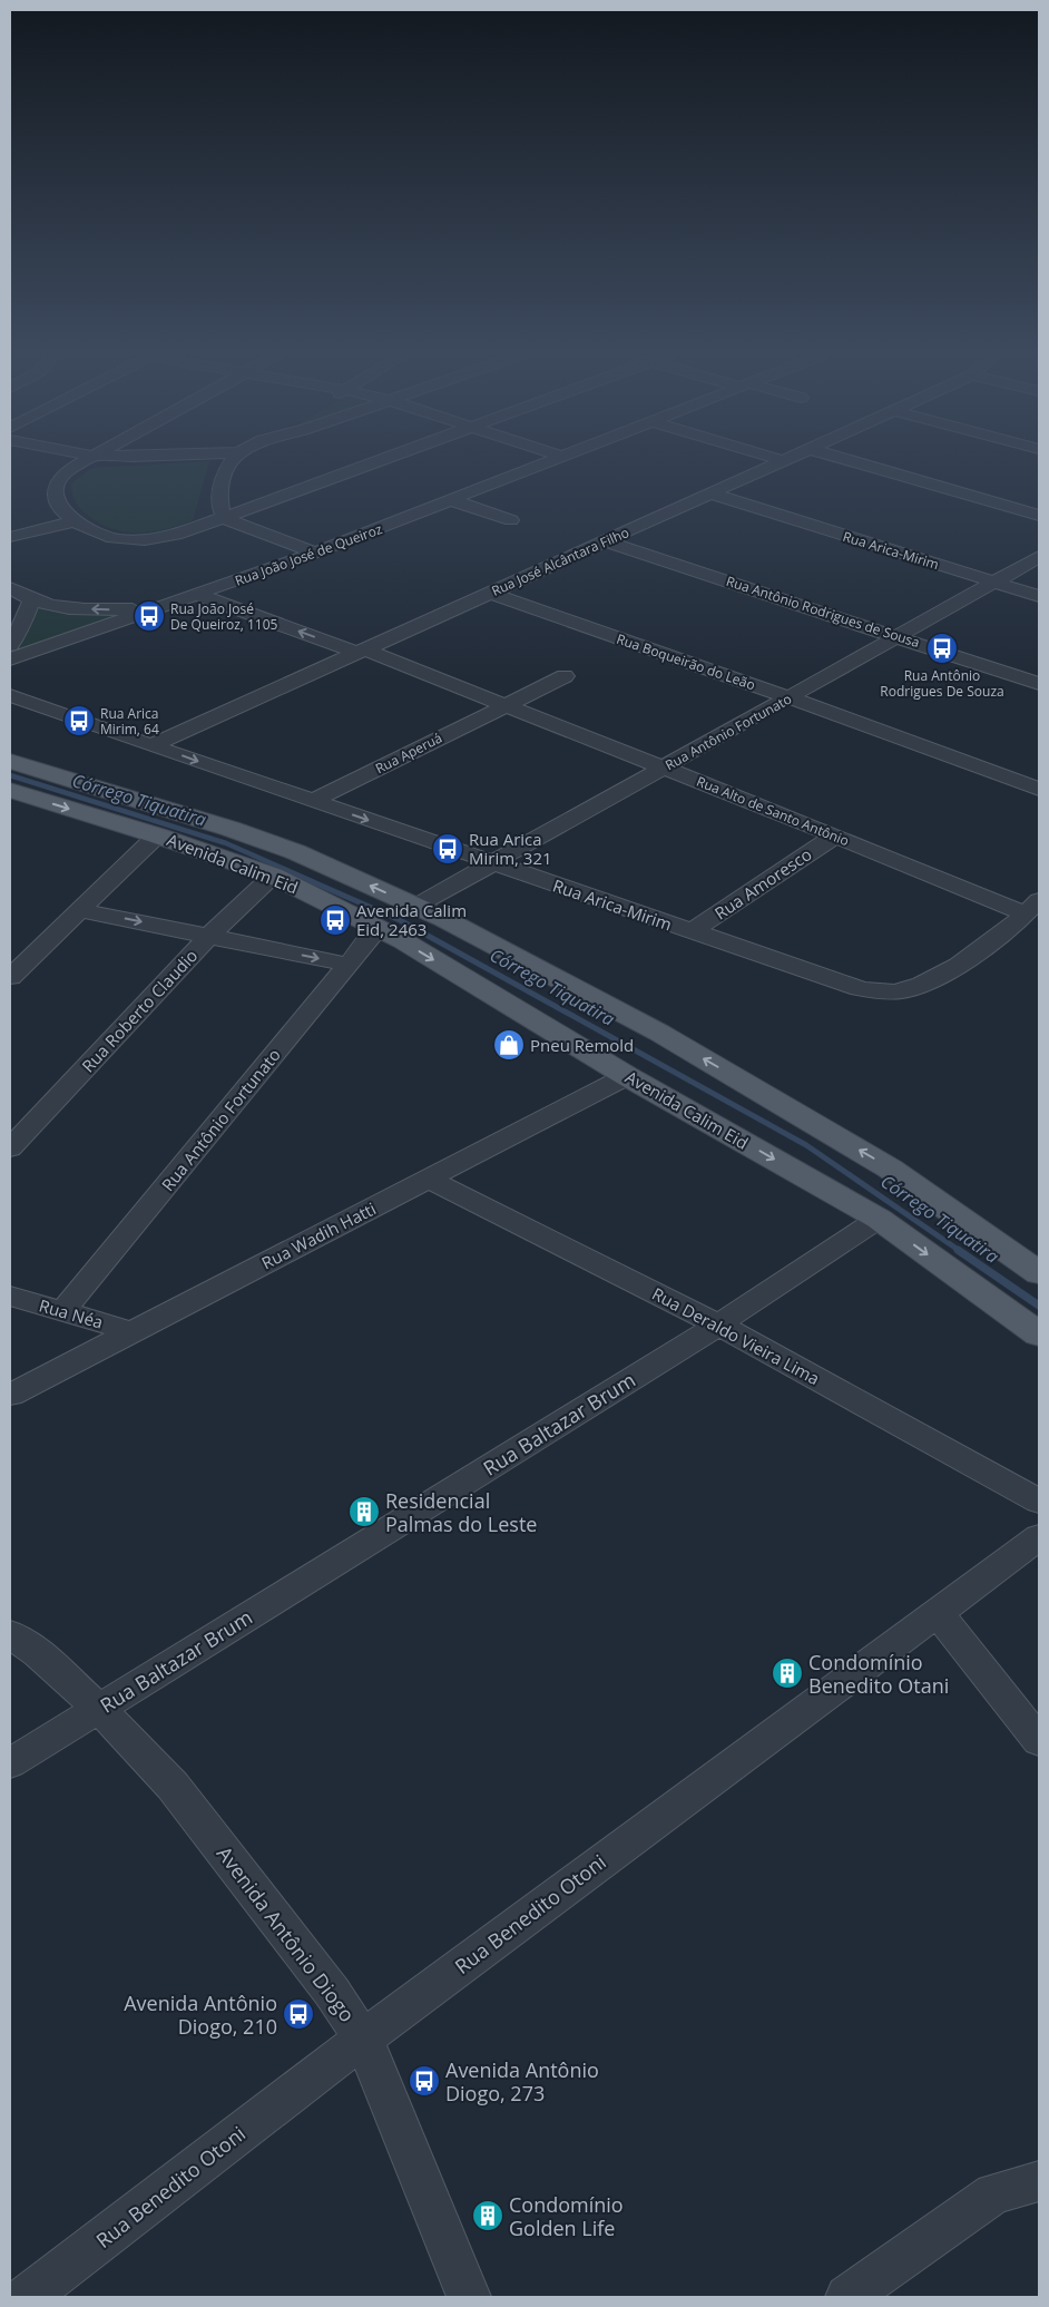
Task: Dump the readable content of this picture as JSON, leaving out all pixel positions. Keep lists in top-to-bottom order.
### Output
{
  "streets": {
    "main road": ["Avenida Calim Eid"],
    "street": [
      "Rua Arica-Mirim",
      "Rua João José de Queiroz",
      "Rua José Alcântara Filho",
      "Rua Antônio Rodrigues de Sousa",
      "Rua Boqueirão do Leão",
      "Rua Antônio Fortunato",
      "Rua Aperuá",
      "Rua Alto de Santo Antônio",
      "Rua Amoresco",
      "Rua Roberto Claudio",
      "Rua Wadih Hatti",
      "Rua Néa",
      "Rua Deraldo Vieira Lima",
      "Rua Baltazar Brum",
      "Rua Benedito Otoni",
      "Avenida Antônio Diogo"
    ]
  },
  "crossings": [
    ["Rua Arica-Mirim", "Rua José Alcântara Filho"],
    ["Rua Arica-Mirim", "Rua Antônio Fortunato"],
    ["Rua Arica-Mirim", "Rua Aperuá"],
    ["Rua Arica-Mirim", "Rua Alto de Santo Antônio"],
    ["Rua Arica-Mirim", "Rua Amoresco"],
    ["Rua João José de Queiroz", "Rua Alto de Santo Antônio"],
    ["Rua José Alcântara Filho", "Rua Antônio Rodrigues de Sousa"],
    ["Rua José Alcântara Filho", "Rua Boqueirão do Leão"],
    ["Rua José Alcântara Filho", "Rua Alto de Santo Antônio"],
    ["Rua Antônio Rodrigues de Sousa", "Rua Antônio Fortunato"],
    ["Rua Boqueirão do Leão", "Rua Antônio Fortunato"],
    ["Rua Antônio Fortunato", "Rua Alto de Santo Antônio"],
    ["Rua Antônio Fortunato", "Avenida Calim Eid"],
    ["Rua Antônio Fortunato", "Rua Néa"],
    ["Rua Aperuá", "Rua Alto de Santo Antônio"],
    ["Rua Alto de Santo Antônio", "Rua Amoresco"],
    ["Avenida Calim Eid", "Rua Roberto Claudio"],
    ["Avenida Calim Eid", "Rua Wadih Hatti"],
    ["Avenida Calim Eid", "Rua Baltazar Brum"],
    ["Rua Wadih Hatti", "Rua Néa"],
    ["Rua Wadih Hatti", "Rua Deraldo Vieira Lima"],
    ["Rua Deraldo Vieira Lima", "Rua Baltazar Brum"],
    ["Rua Baltazar Brum", "Avenida Antônio Diogo"],
    ["Rua Benedito Otoni", "Avenida Antônio Diogo"]
  ],
  "water": ["Córrego Tiquatira"],
  "places": {
    "bus stop": [
      "Rua João José De Queiroz, 1105",
      "Rua Antônio Rodrigues De Souza",
      "Rua Arica Mirim, 64",
      "Rua Arica Mirim, 321",
      "Avenida Calim Eid, 2463",
      "Avenida Antônio Diogo, 210",
      "Avenida Antônio Diogo, 273"
    ],
    "shop": ["Pneu Remold"],
    "building": ["Residencial Palmas do Leste", "Condomínio Benedito Otani", "Condomínio Golden Life"]
  }
}
